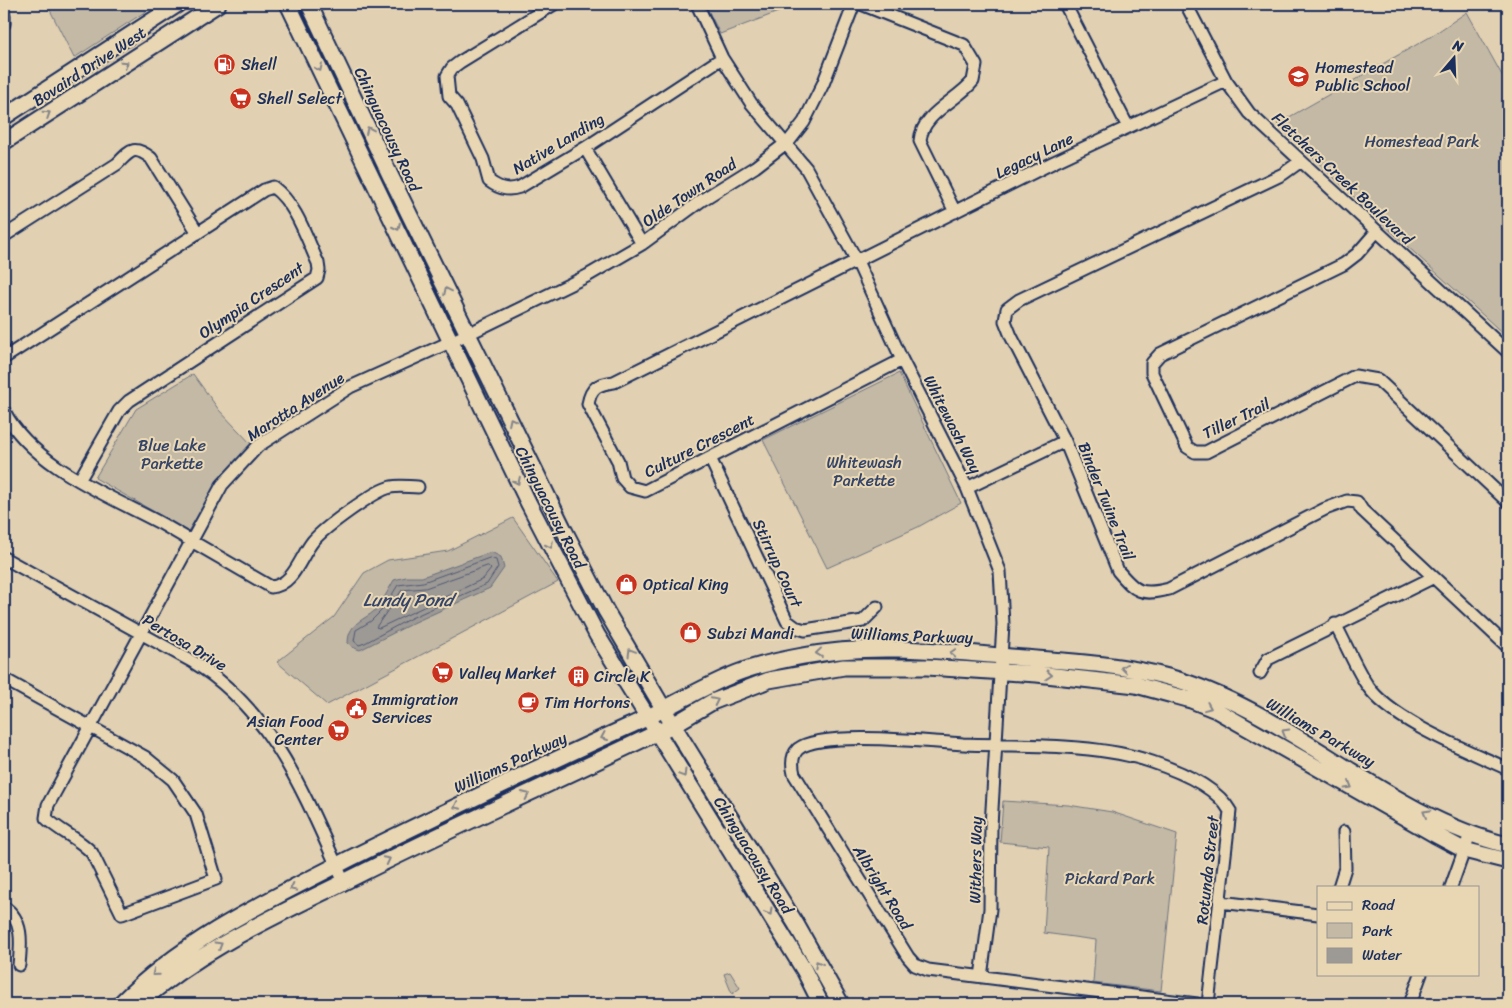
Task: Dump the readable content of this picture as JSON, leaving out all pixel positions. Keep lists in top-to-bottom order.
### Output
{
  "streets": {
    "main road": ["Bovaird Drive West", "Chinguacousy Road", "Williams Parkway"],
    "street": [
      "Native Landing",
      "Legacy Lane",
      "Fletchers Creek Boulevard",
      "Olde Town Road",
      "Olympia Crescent",
      "Marotta Avenue",
      "Tiller Trail",
      "Whitewash Way",
      "Culture Crescent",
      "Binder Twine Trail",
      "Stirrup Court",
      "Pertosa Drive",
      "Withers Way",
      "Rotunda Street",
      "Albright Road"
    ]
  },
  "crossings": [
    ["Chinguacousy Road", "Olde Town Road"],
    ["Chinguacousy Road", "Marotta Avenue"],
    ["Chinguacousy Road", "Williams Parkway"],
    ["Legacy Lane", "Fletchers Creek Boulevard"],
    ["Legacy Lane", "Whitewash Way"],
    ["Legacy Lane", "Culture Crescent"],
    ["Fletchers Creek Boulevard", "Tiller Trail"],
    ["Fletchers Creek Boulevard", "Binder Twine Trail"],
    ["Olde Town Road", "Marotta Avenue"],
    ["Olde Town Road", "Whitewash Way"],
    ["Marotta Avenue", "Pertosa Drive"],
    ["Whitewash Way", "Culture Crescent"],
    ["Whitewash Way", "Williams Parkway"],
    ["Whitewash Way", "Withers Way"],
    ["Whitewash Way", "Rotunda Street"],
    ["Whitewash Way", "Albright Road"],
    ["Culture Crescent", "Stirrup Court"],
    ["Williams Parkway", "Pertosa Drive"],
    ["Withers Way", "Rotunda Street"],
    ["Withers Way", "Albright Road"],
    ["Rotunda Street", "Albright Road"]
  ],
  "water": ["Lundy Pond"],
  "parks": [
    "Homestead Park",
    "Blue Lake Parkette",
    "Whitewash Parkette",
    "Pickard Park"
  ],
  "places": {
    "fuel station": ["Shell"],
    "school or university": ["Homestead Public School"],
    "supermarket": ["Shell Select", "Valley Market", "Asian Food Center"],
    "shop": ["Optical King", "Subzi Mandi"],
    "building": ["Circle K"],
    "cafe": ["Tim Hortons"],
    "public building": ["Immigration Services"]
  },
  "legend": ["Road", "Park", "Water"],
  "north": "top"
}
